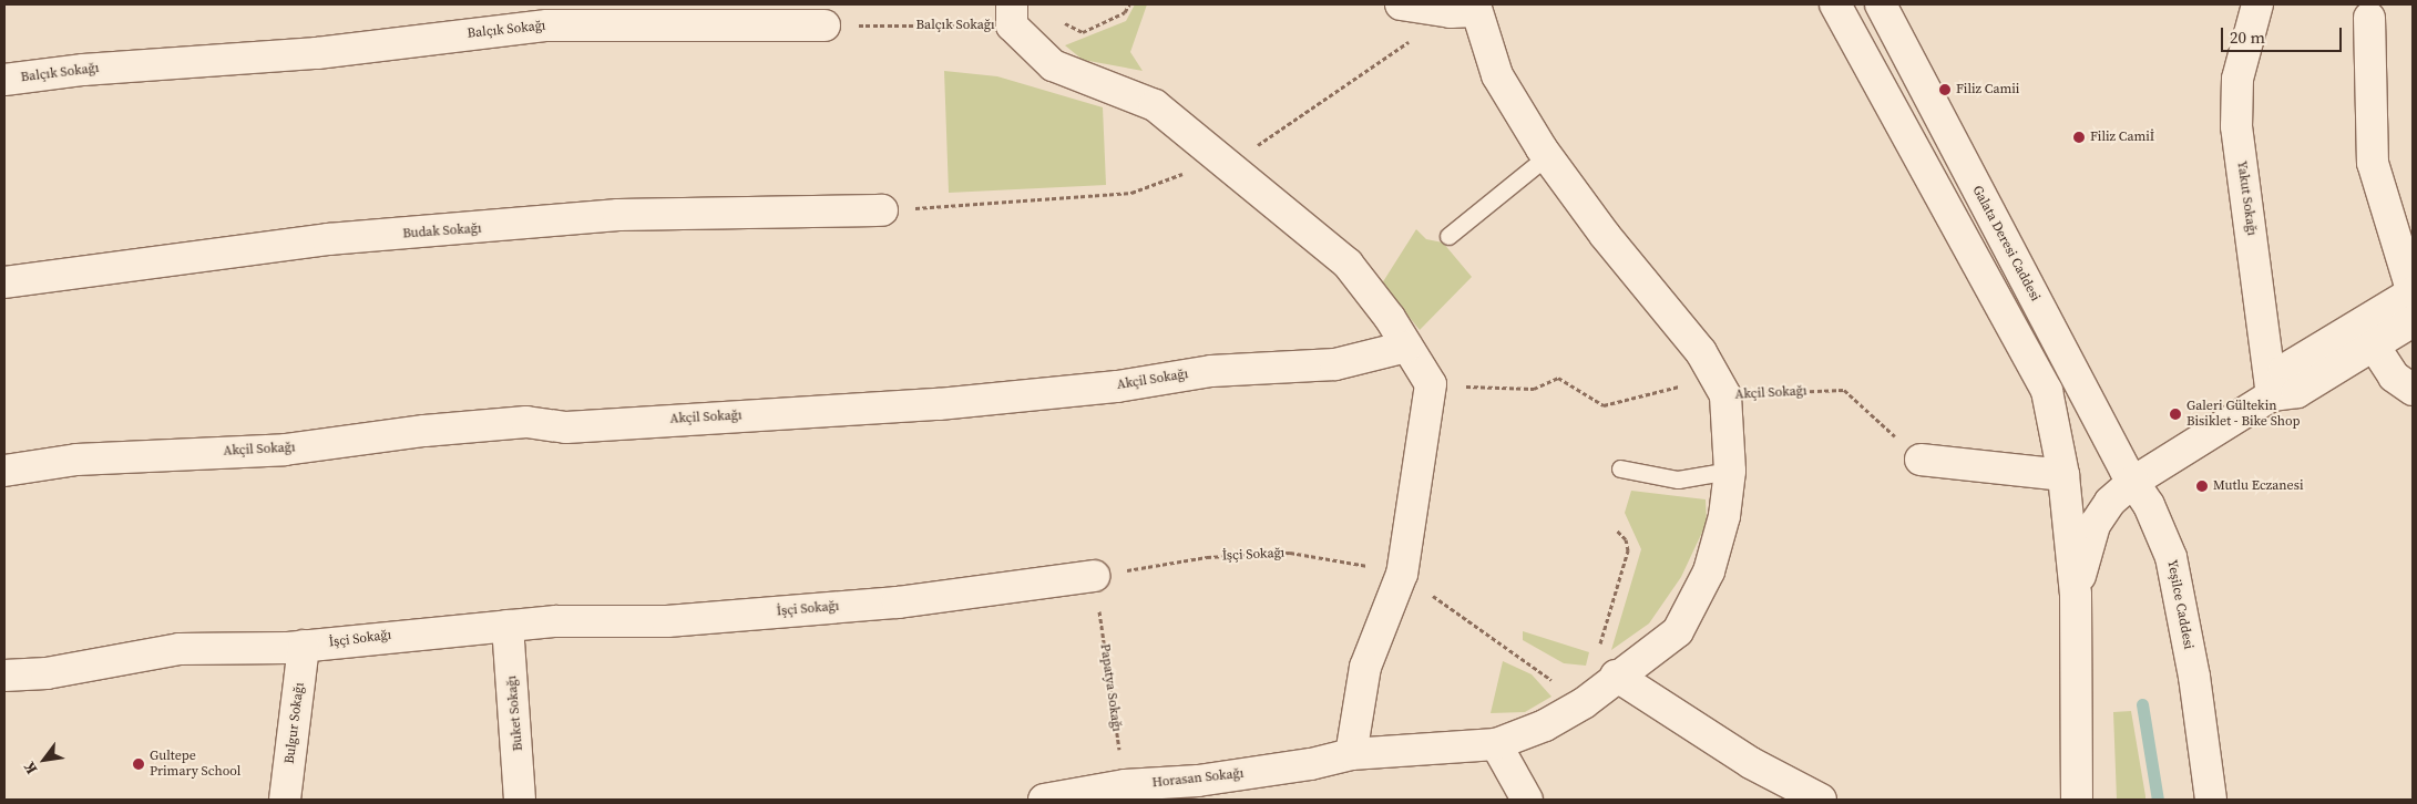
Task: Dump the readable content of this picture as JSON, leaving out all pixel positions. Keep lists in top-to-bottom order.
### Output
{
  "streets": {
    "street": [
      "Balçık Sokağı",
      "Yakut Sokağı",
      "Budak Sokağı",
      "Galata Deresi Caddesi",
      "Akçil Sokağı",
      "İşçi Sokağı",
      "Yeşilce Caddesi",
      "Buket Sokağı",
      "Bulgur Sokağı",
      "Horasan Sokağı"
    ],
    "path": ["Papatya Sokağı"]
  },
  "crossings": [
    ["Galata Deresi Caddesi", "Yeşilce Caddesi"],
    ["Akçil Sokağı", "Horasan Sokağı"],
    ["İşçi Sokağı", "Papatya Sokağı"],
    ["İşçi Sokağı", "Buket Sokağı"],
    ["İşçi Sokağı", "Bulgur Sokağı"],
    ["Papatya Sokağı", "Horasan Sokağı"]
  ],
  "places": [
    "Filiz Camii",
    "Filiz Camiİ",
    "Galeri Gültekin Bisiklet - Bike Shop",
    "Mutlu Eczanesi",
    "Gultepe Primary School"
  ],
  "scale_bar": "20 m",
  "north": "bottom left"
}
